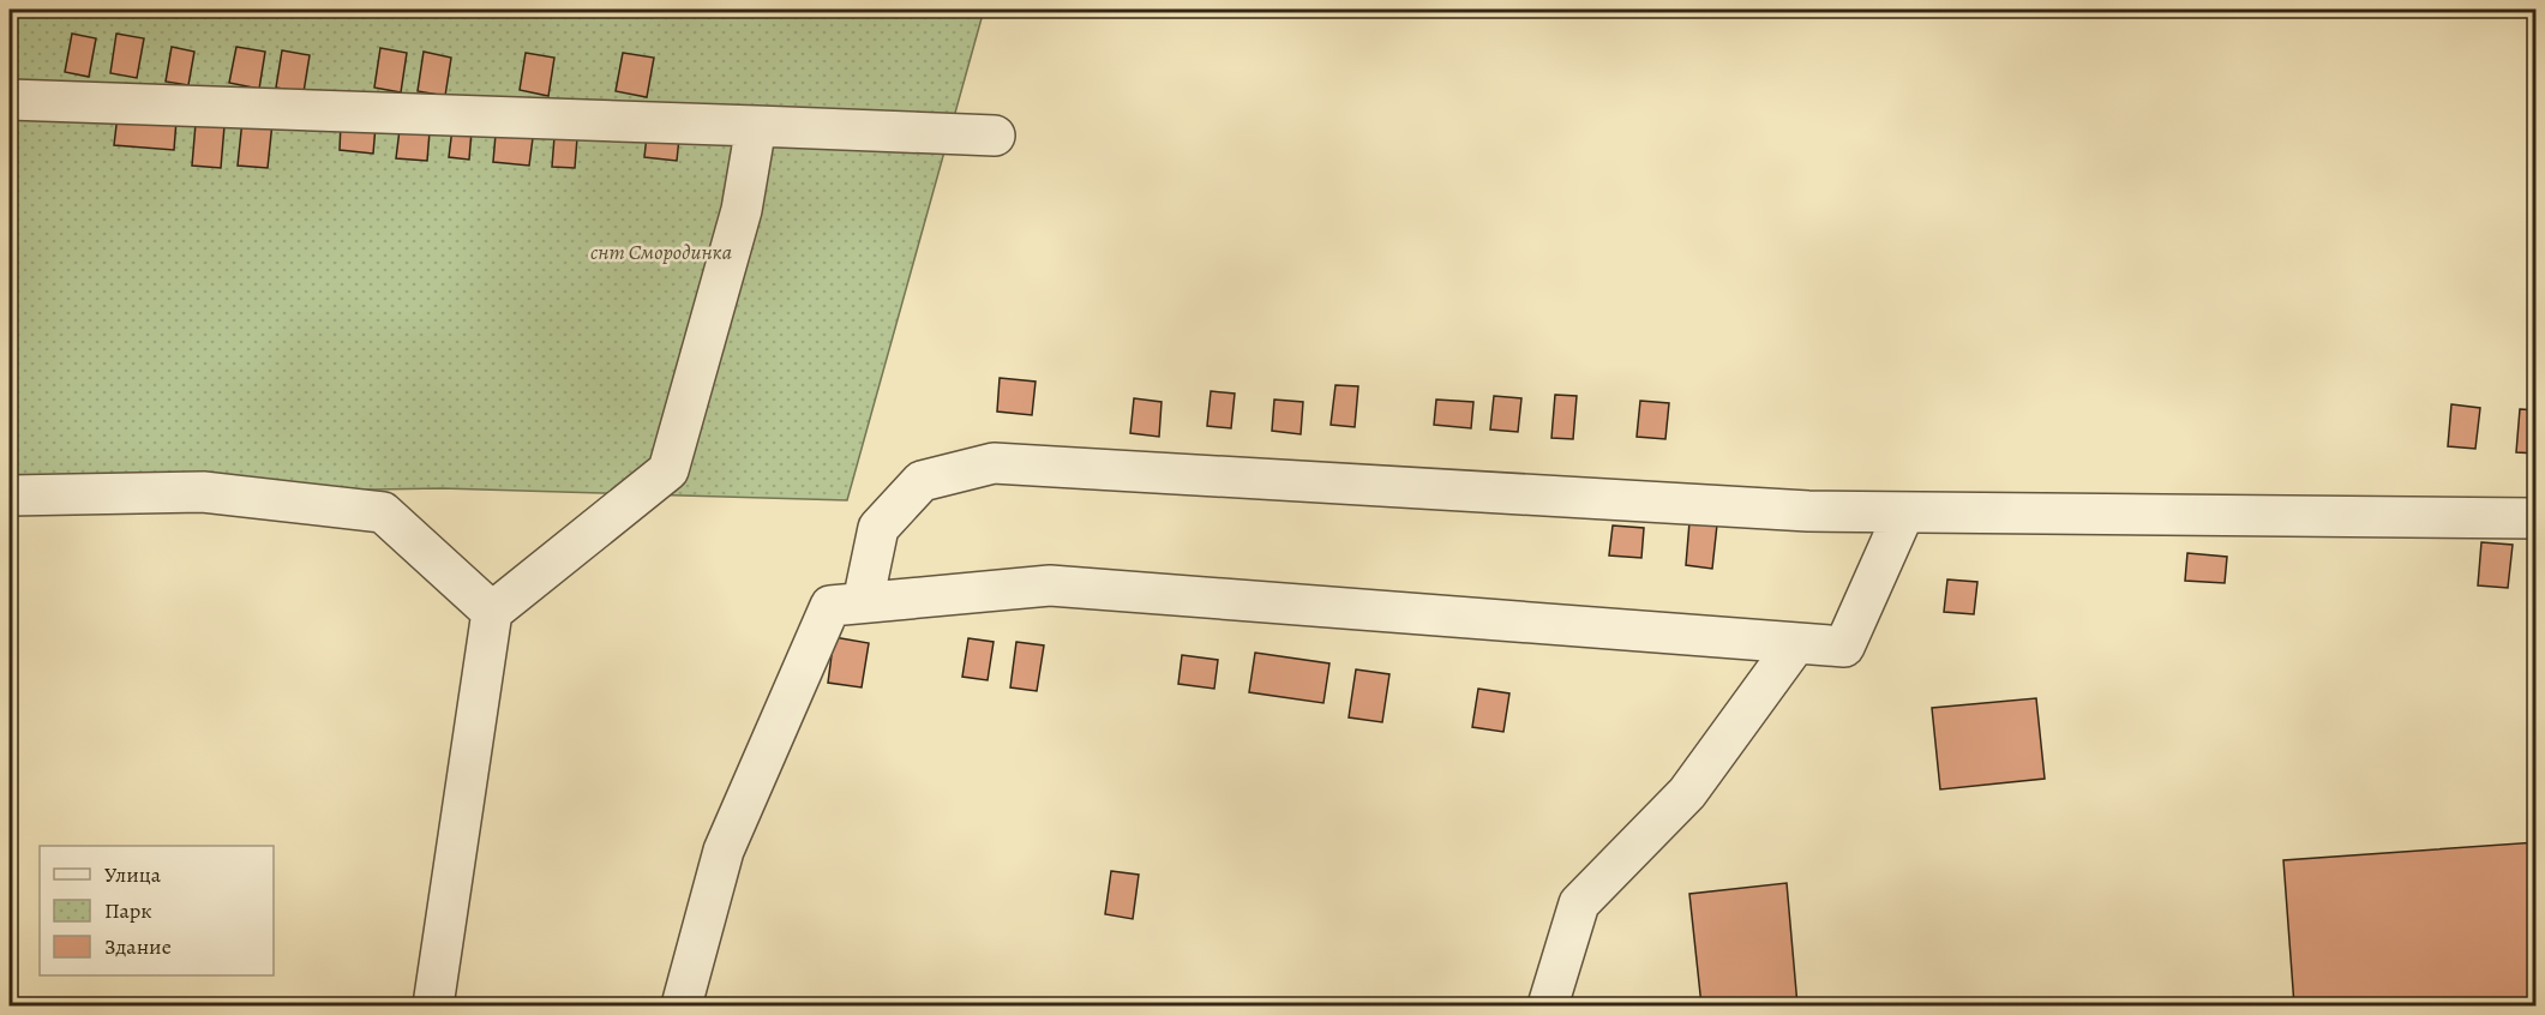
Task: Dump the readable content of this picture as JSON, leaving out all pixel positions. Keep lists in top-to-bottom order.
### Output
{
  "parks": ["снт Смородинка"],
  "legend": ["Улица", "Парк", "Здание"]
}
